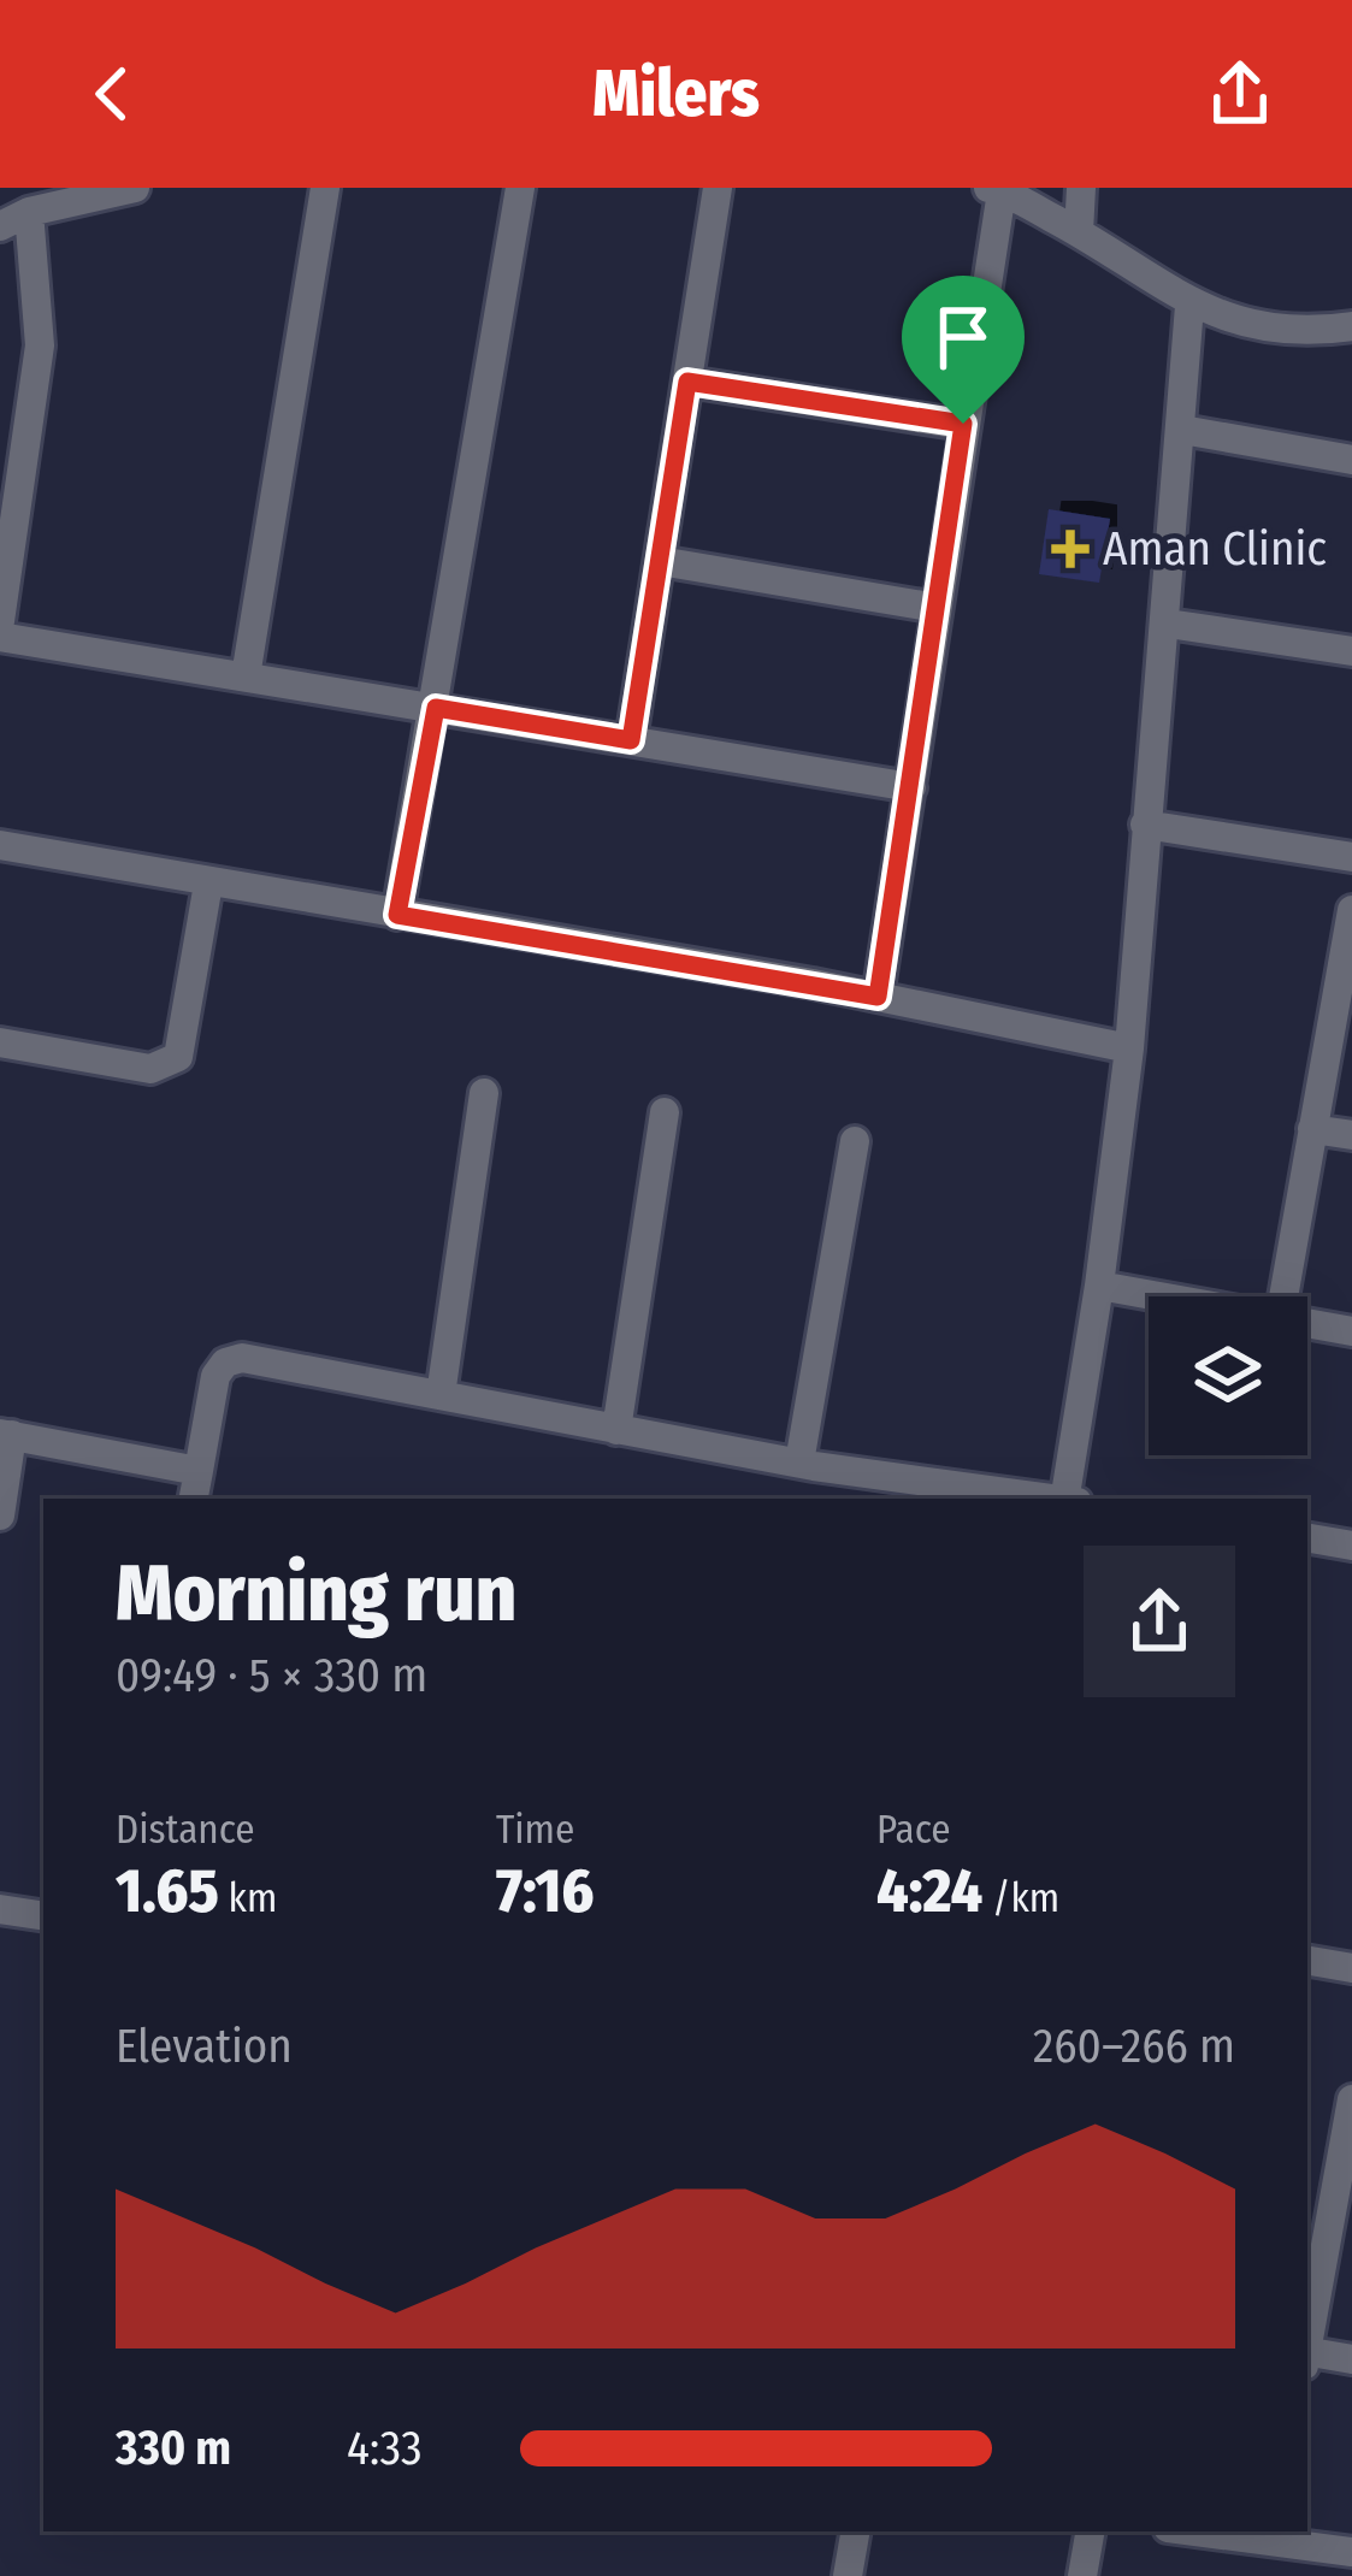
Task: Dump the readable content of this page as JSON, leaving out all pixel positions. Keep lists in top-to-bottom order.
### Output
{
  "places": {
    "health": ["Aman Clinic"]
  },
  "page": {
    "header": "Milers",
    "heading": ["Morning run", "09:49 · 5 × 330 m"],
    "stats": [
      ["Distance", "1.65 km"],
      ["Time", "7:16"],
      ["Pace", "4:24 /km"]
    ],
    "chart": ["Elevation", "260–266 m"],
    "list": [
      {
        "name": "330 m",
        "note": "4:33"
      }
    ]
  }
}
